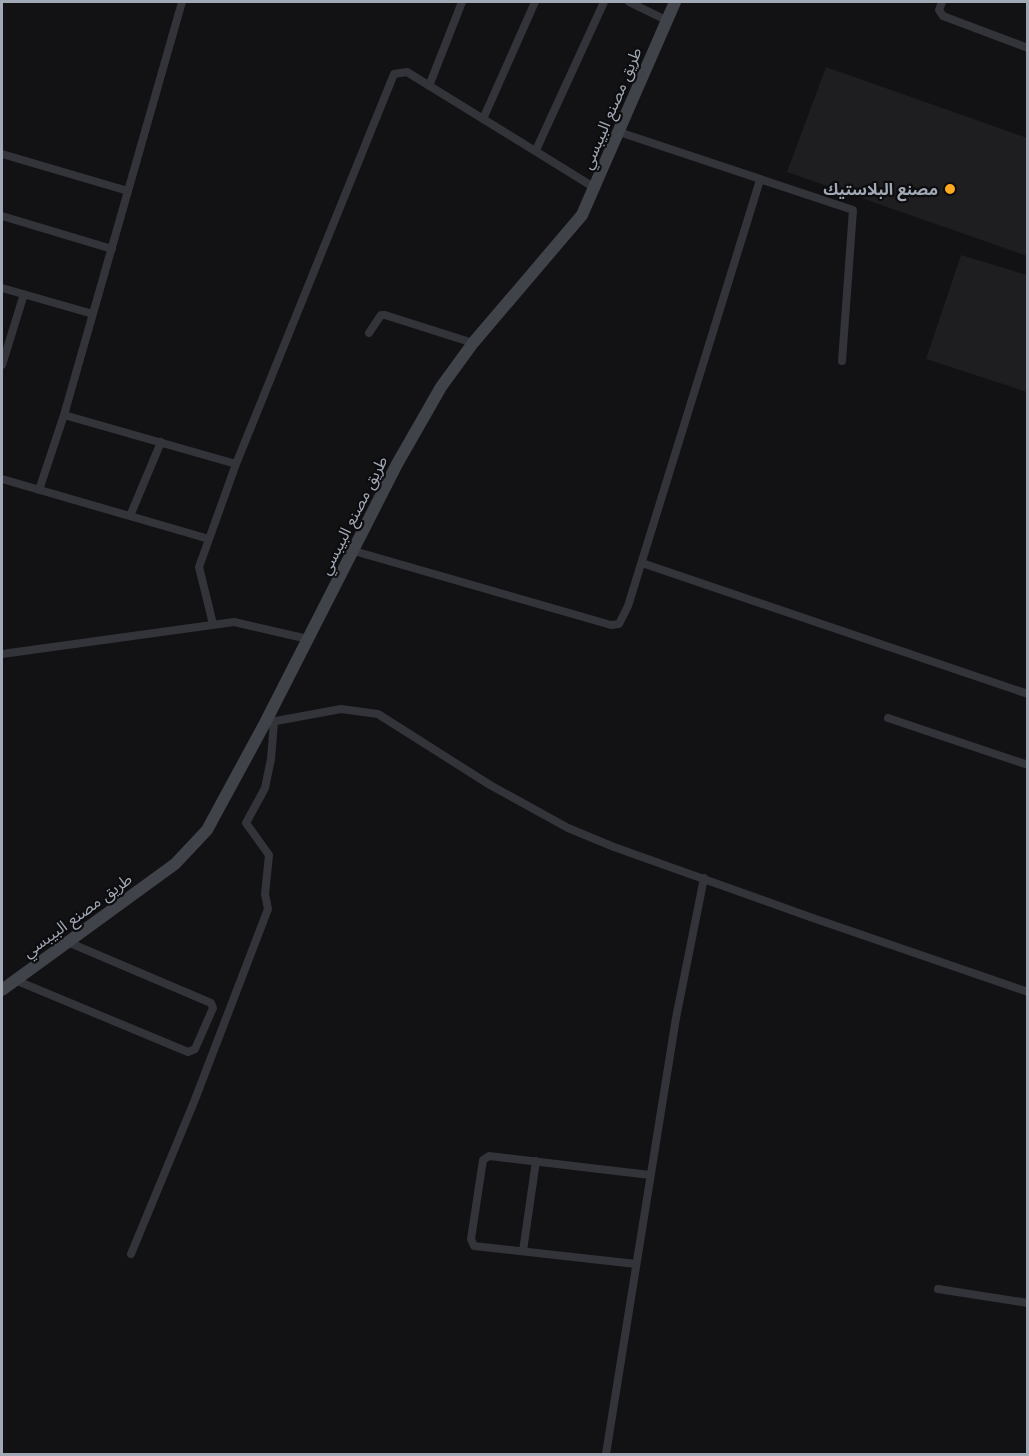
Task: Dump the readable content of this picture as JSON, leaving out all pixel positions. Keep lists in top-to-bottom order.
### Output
{
  "streets": {
    "main road": ["طريق مصنع البيبسي"]
  },
  "places": ["مصنع البلاستيك"]
}
